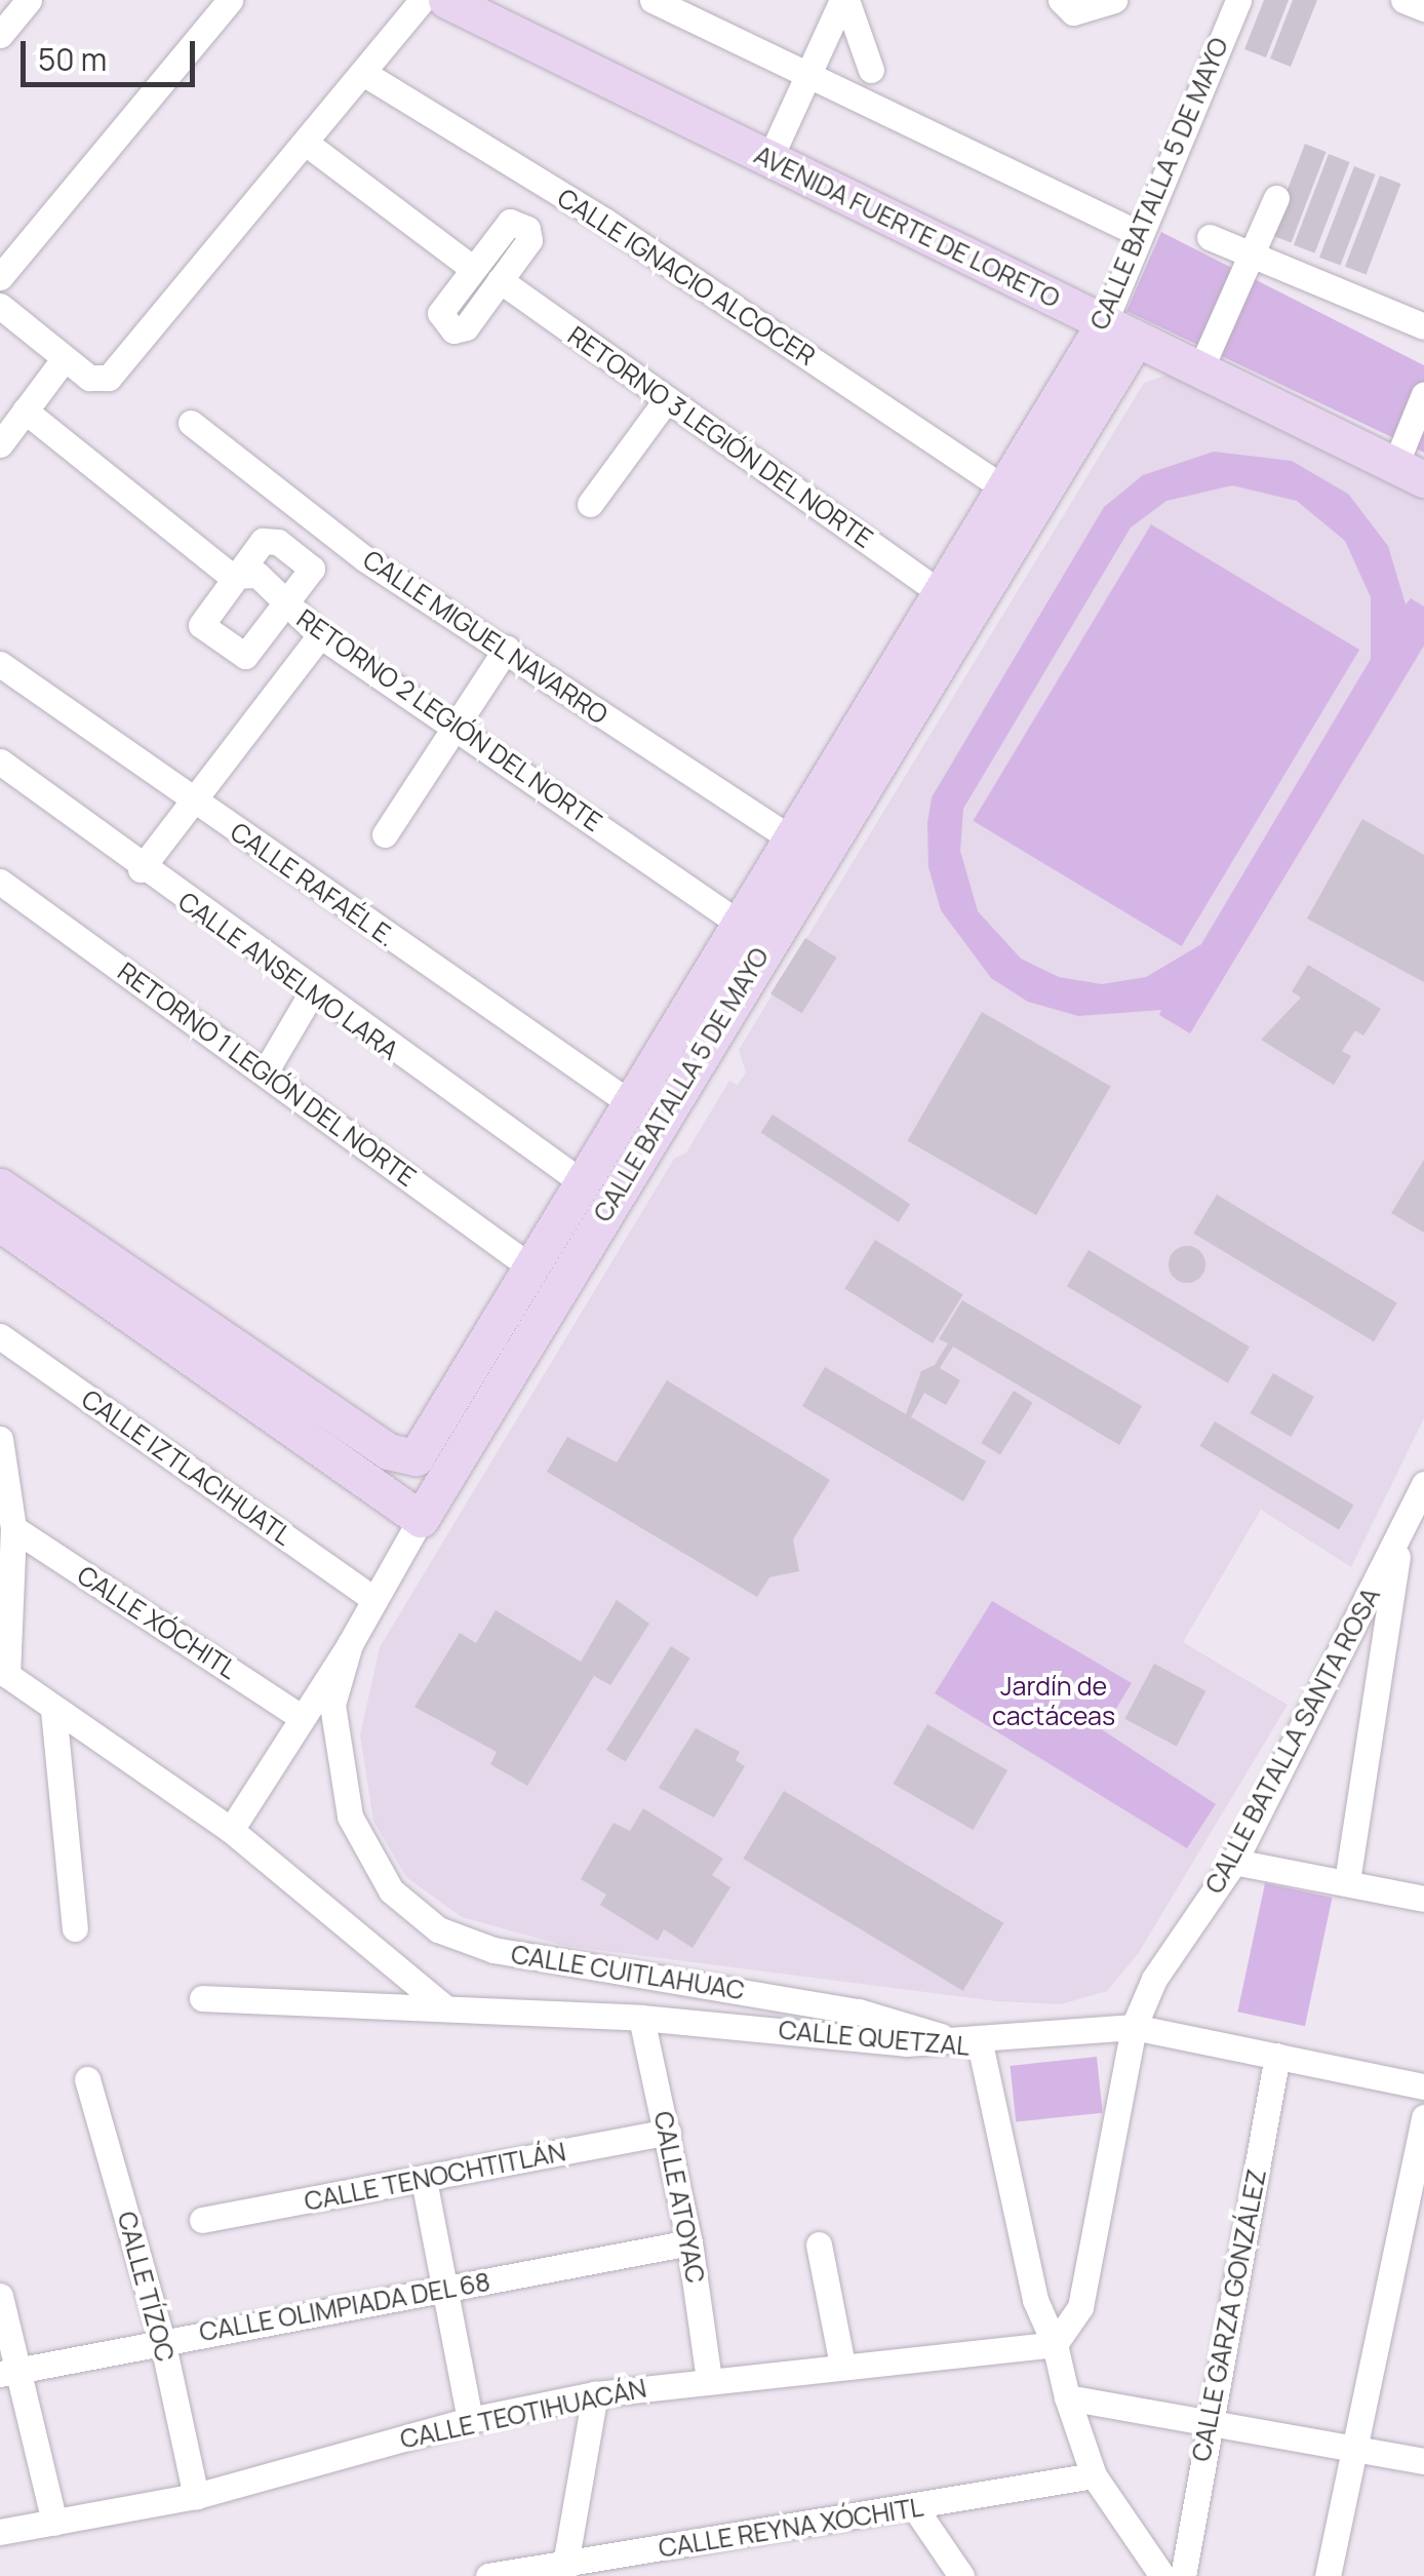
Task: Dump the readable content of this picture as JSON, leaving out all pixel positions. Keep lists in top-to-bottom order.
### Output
{
  "streets": {
    "street": [
      "CALLE BATALLA 5 DE MAYO",
      "AVENIDA FUERTE DE LORETO",
      "CALLE IGNACIO ALCOCER",
      "RETORNO 3 LEGIÓN DEL NORTE",
      "CALLE MIGUEL NAVARRO",
      "RETORNO 2 LEGIÓN DEL NORTE",
      "CALLE RAFAÉL E.",
      "CALLE ANSELMO LARA",
      "RETORNO 1 LEGIÓN DEL NORTE",
      "CALLE IZTLACIHUATL",
      "CALLE XÓCHITL",
      "CALLE BATALLA SANTA ROSA",
      "CALLE CUITLAHUAC",
      "CALLE QUETZAL",
      "CALLE TENOCHTITLÁN",
      "CALLE ATOYAC",
      "CALLE TÍZOC",
      "CALLE OLIMPIADA DEL 68",
      "CALLE GARZA GONZÁLEZ",
      "CALLE TEOTIHUACÁN",
      "CALLE REYNA XÓCHITL"
    ]
  },
  "crossings": [
    ["CALLE BATALLA 5 DE MAYO", "AVENIDA FUERTE DE LORETO"],
    ["CALLE BATALLA 5 DE MAYO", "CALLE IGNACIO ALCOCER"],
    ["CALLE BATALLA 5 DE MAYO", "RETORNO 3 LEGIÓN DEL NORTE"],
    ["CALLE BATALLA 5 DE MAYO", "CALLE MIGUEL NAVARRO"],
    ["CALLE BATALLA 5 DE MAYO", "RETORNO 2 LEGIÓN DEL NORTE"],
    ["CALLE BATALLA 5 DE MAYO", "CALLE RAFAÉL E."],
    ["CALLE BATALLA 5 DE MAYO", "CALLE ANSELMO LARA"],
    ["CALLE BATALLA 5 DE MAYO", "RETORNO 1 LEGIÓN DEL NORTE"],
    ["CALLE BATALLA 5 DE MAYO", "CALLE IZTLACIHUATL"],
    ["CALLE BATALLA 5 DE MAYO", "CALLE XÓCHITL"],
    ["CALLE BATALLA 5 DE MAYO", "CALLE CUITLAHUAC"],
    ["CALLE BATALLA SANTA ROSA", "CALLE QUETZAL"],
    ["CALLE BATALLA SANTA ROSA", "CALLE TEOTIHUACÁN"],
    ["CALLE CUITLAHUAC", "CALLE QUETZAL"],
    ["CALLE QUETZAL", "CALLE ATOYAC"],
    ["CALLE QUETZAL", "CALLE TEOTIHUACÁN"],
    ["CALLE QUETZAL", "CALLE REYNA XÓCHITL"],
    ["CALLE TENOCHTITLÁN", "CALLE ATOYAC"],
    ["CALLE ATOYAC", "CALLE OLIMPIADA DEL 68"],
    ["CALLE ATOYAC", "CALLE TEOTIHUACÁN"],
    ["CALLE TÍZOC", "CALLE OLIMPIADA DEL 68"],
    ["CALLE TÍZOC", "CALLE TEOTIHUACÁN"]
  ],
  "parks": ["Jardín de cactáceas"],
  "scale_bar": "50 m"
}
